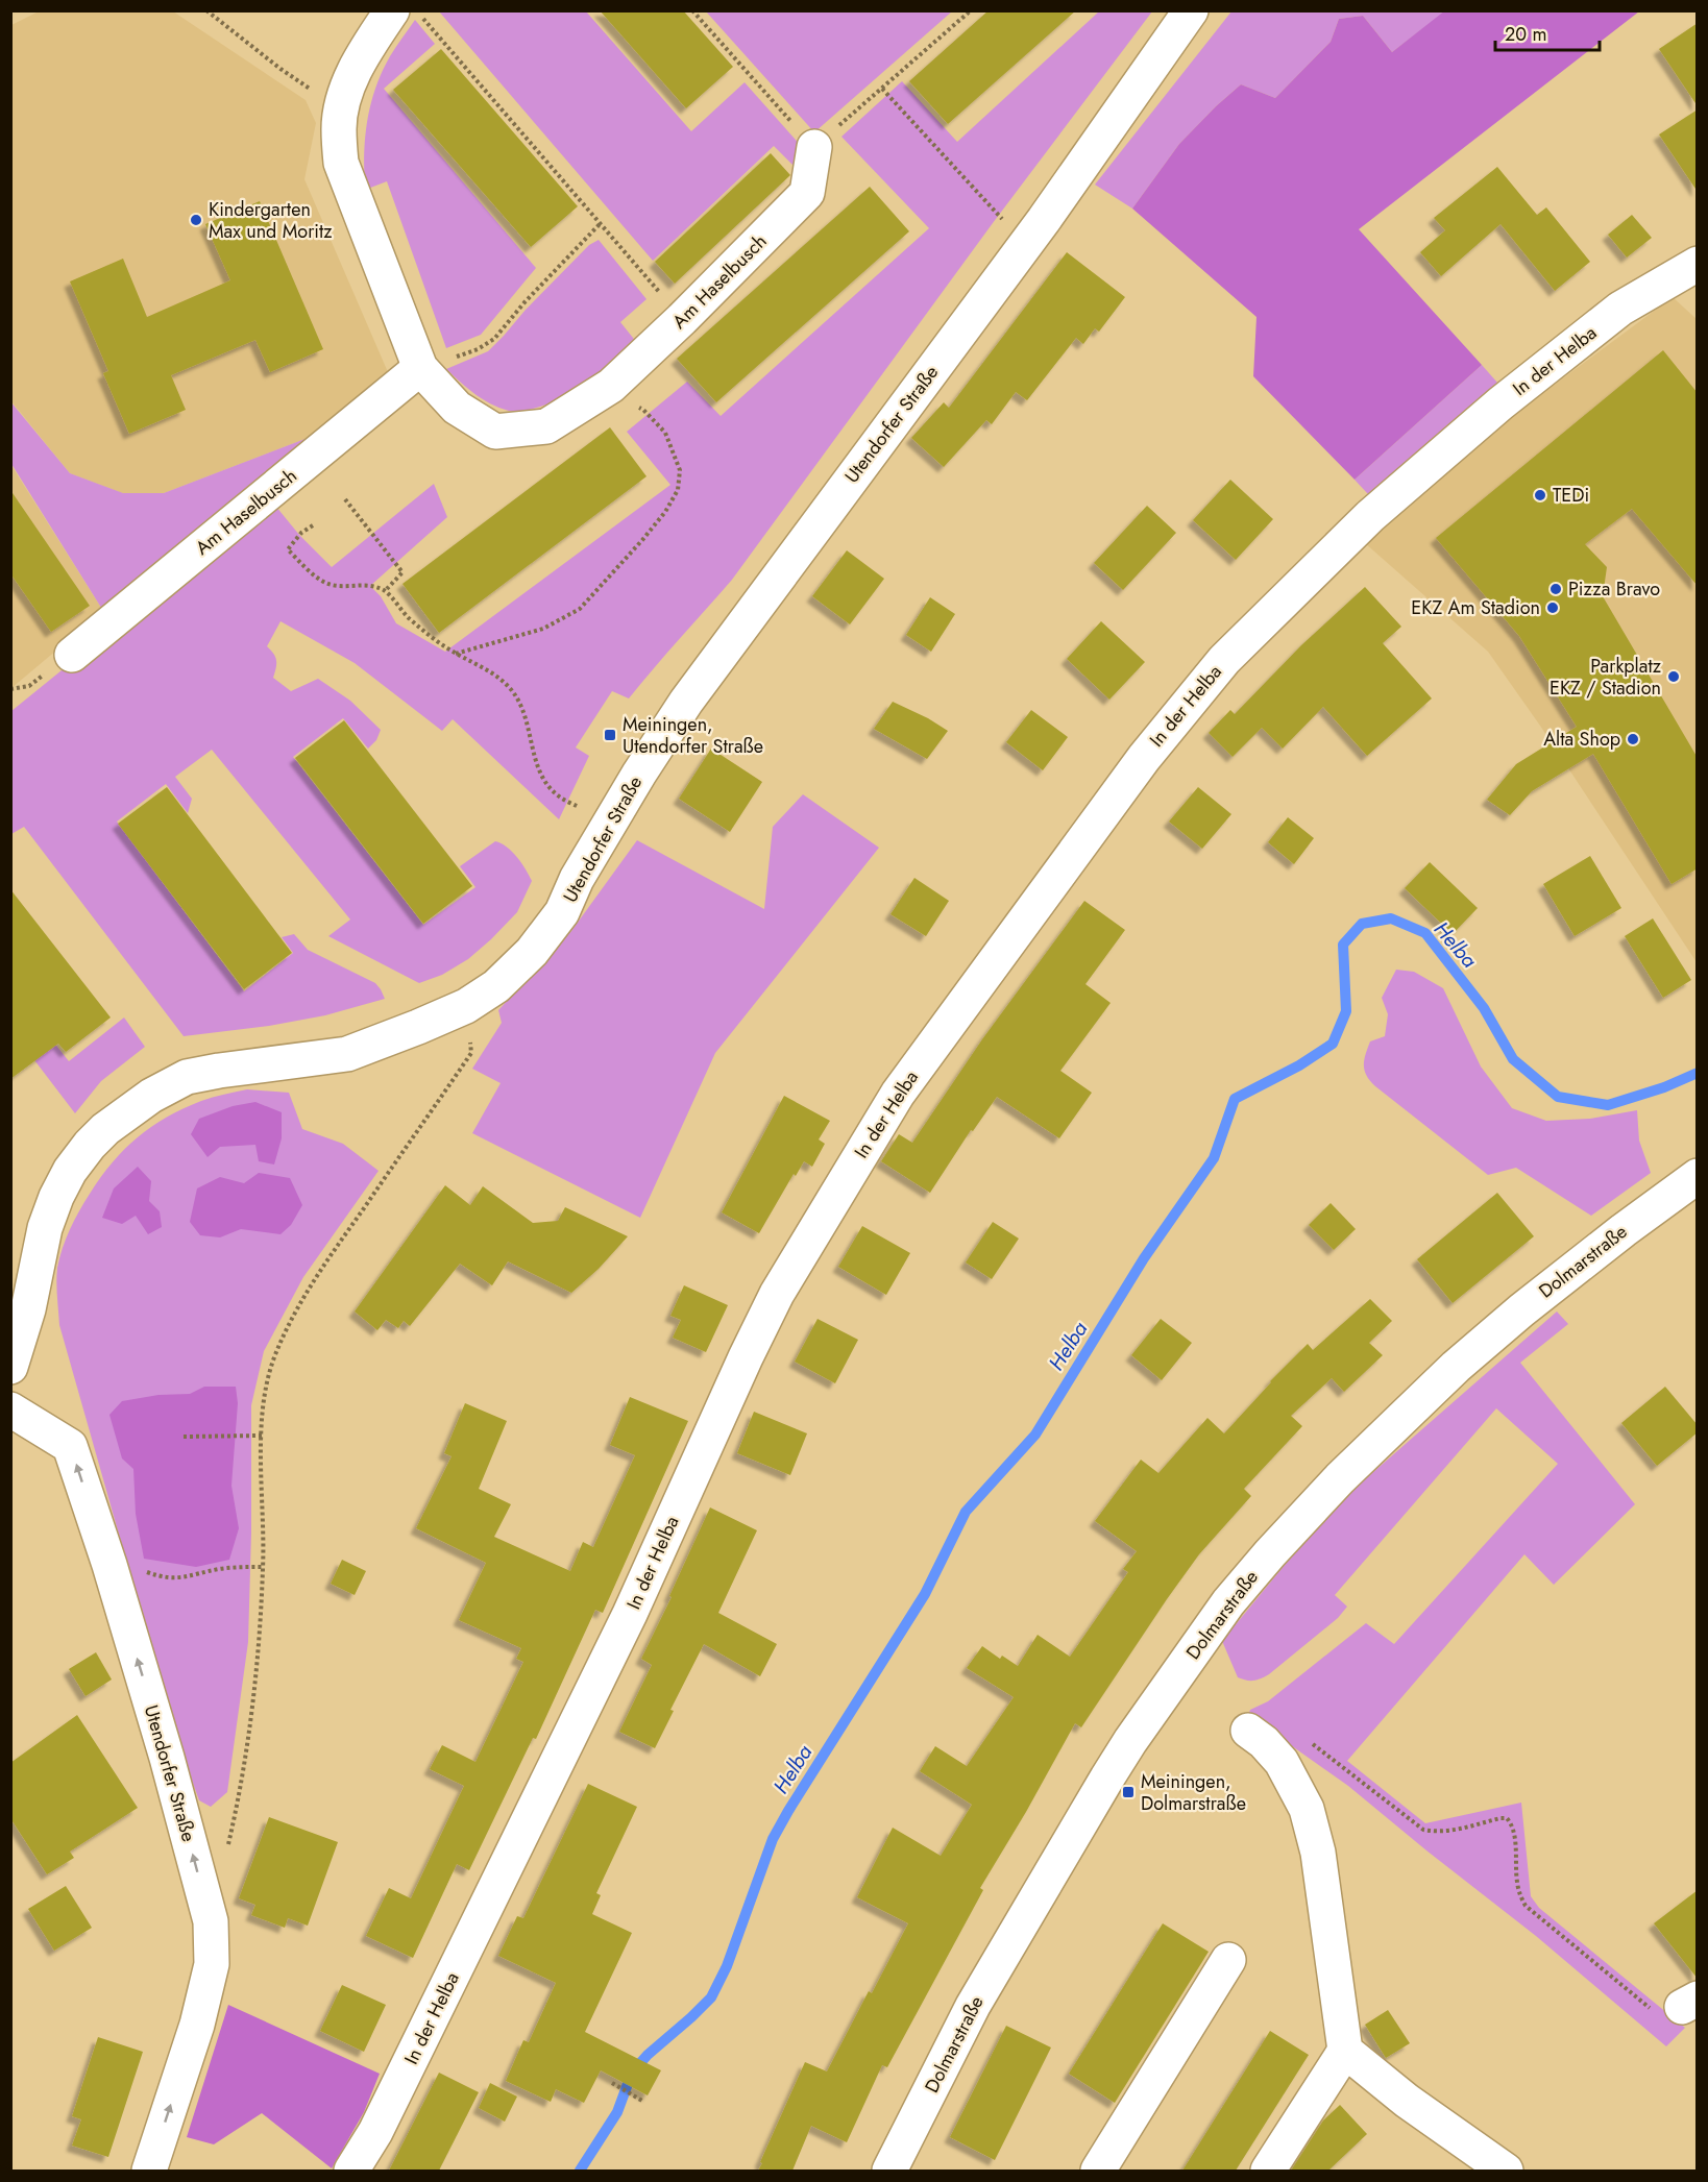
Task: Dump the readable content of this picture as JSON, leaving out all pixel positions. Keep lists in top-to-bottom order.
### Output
{
  "streets": {
    "street": [
      "Am Haselbusch",
      "In der Helba",
      "Utendorfer Straße",
      "Dolmarstraße"
    ]
  },
  "water": ["Helba"],
  "places": {
    "other": [
      "Kindergarten Max und Moritz",
      "TEDi",
      "Pizza Bravo",
      "EKZ Am Stadion",
      "Parkplatz EKZ / Stadion",
      "Alta Shop"
    ],
    "transit": ["Meiningen, Utendorfer Straße", "Meiningen, Dolmarstraße"]
  },
  "scale_bar": "20 m"
}
